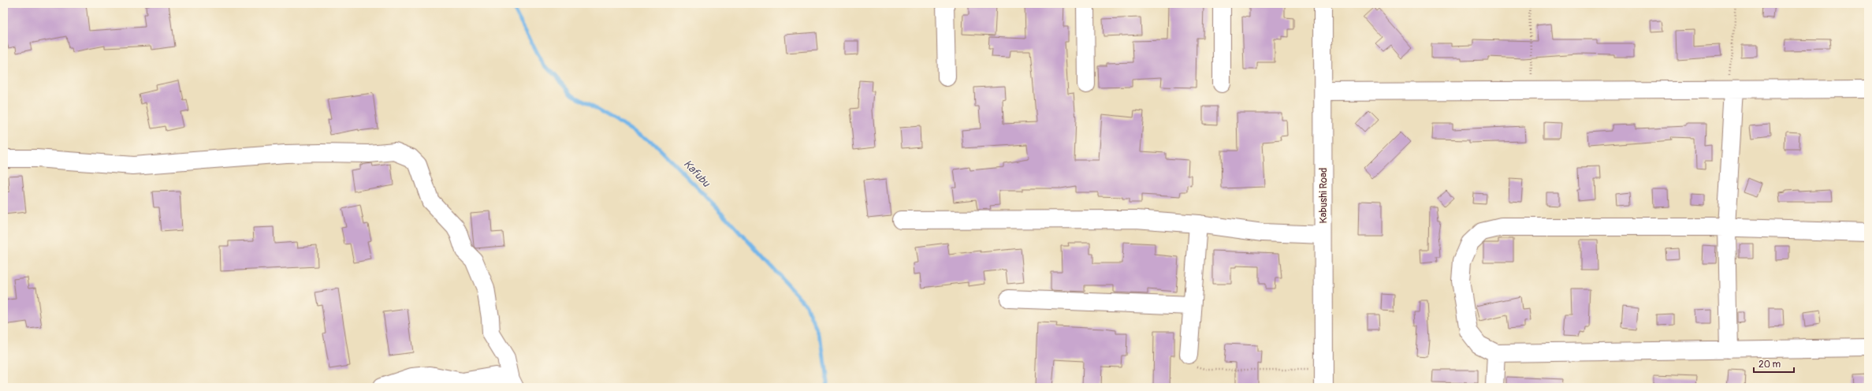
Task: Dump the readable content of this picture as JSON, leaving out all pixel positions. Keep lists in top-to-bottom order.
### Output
{
  "streets": {
    "street": ["Kabushi Road"]
  },
  "water": ["Kafubu"],
  "scale_bar": "20 m"
}
